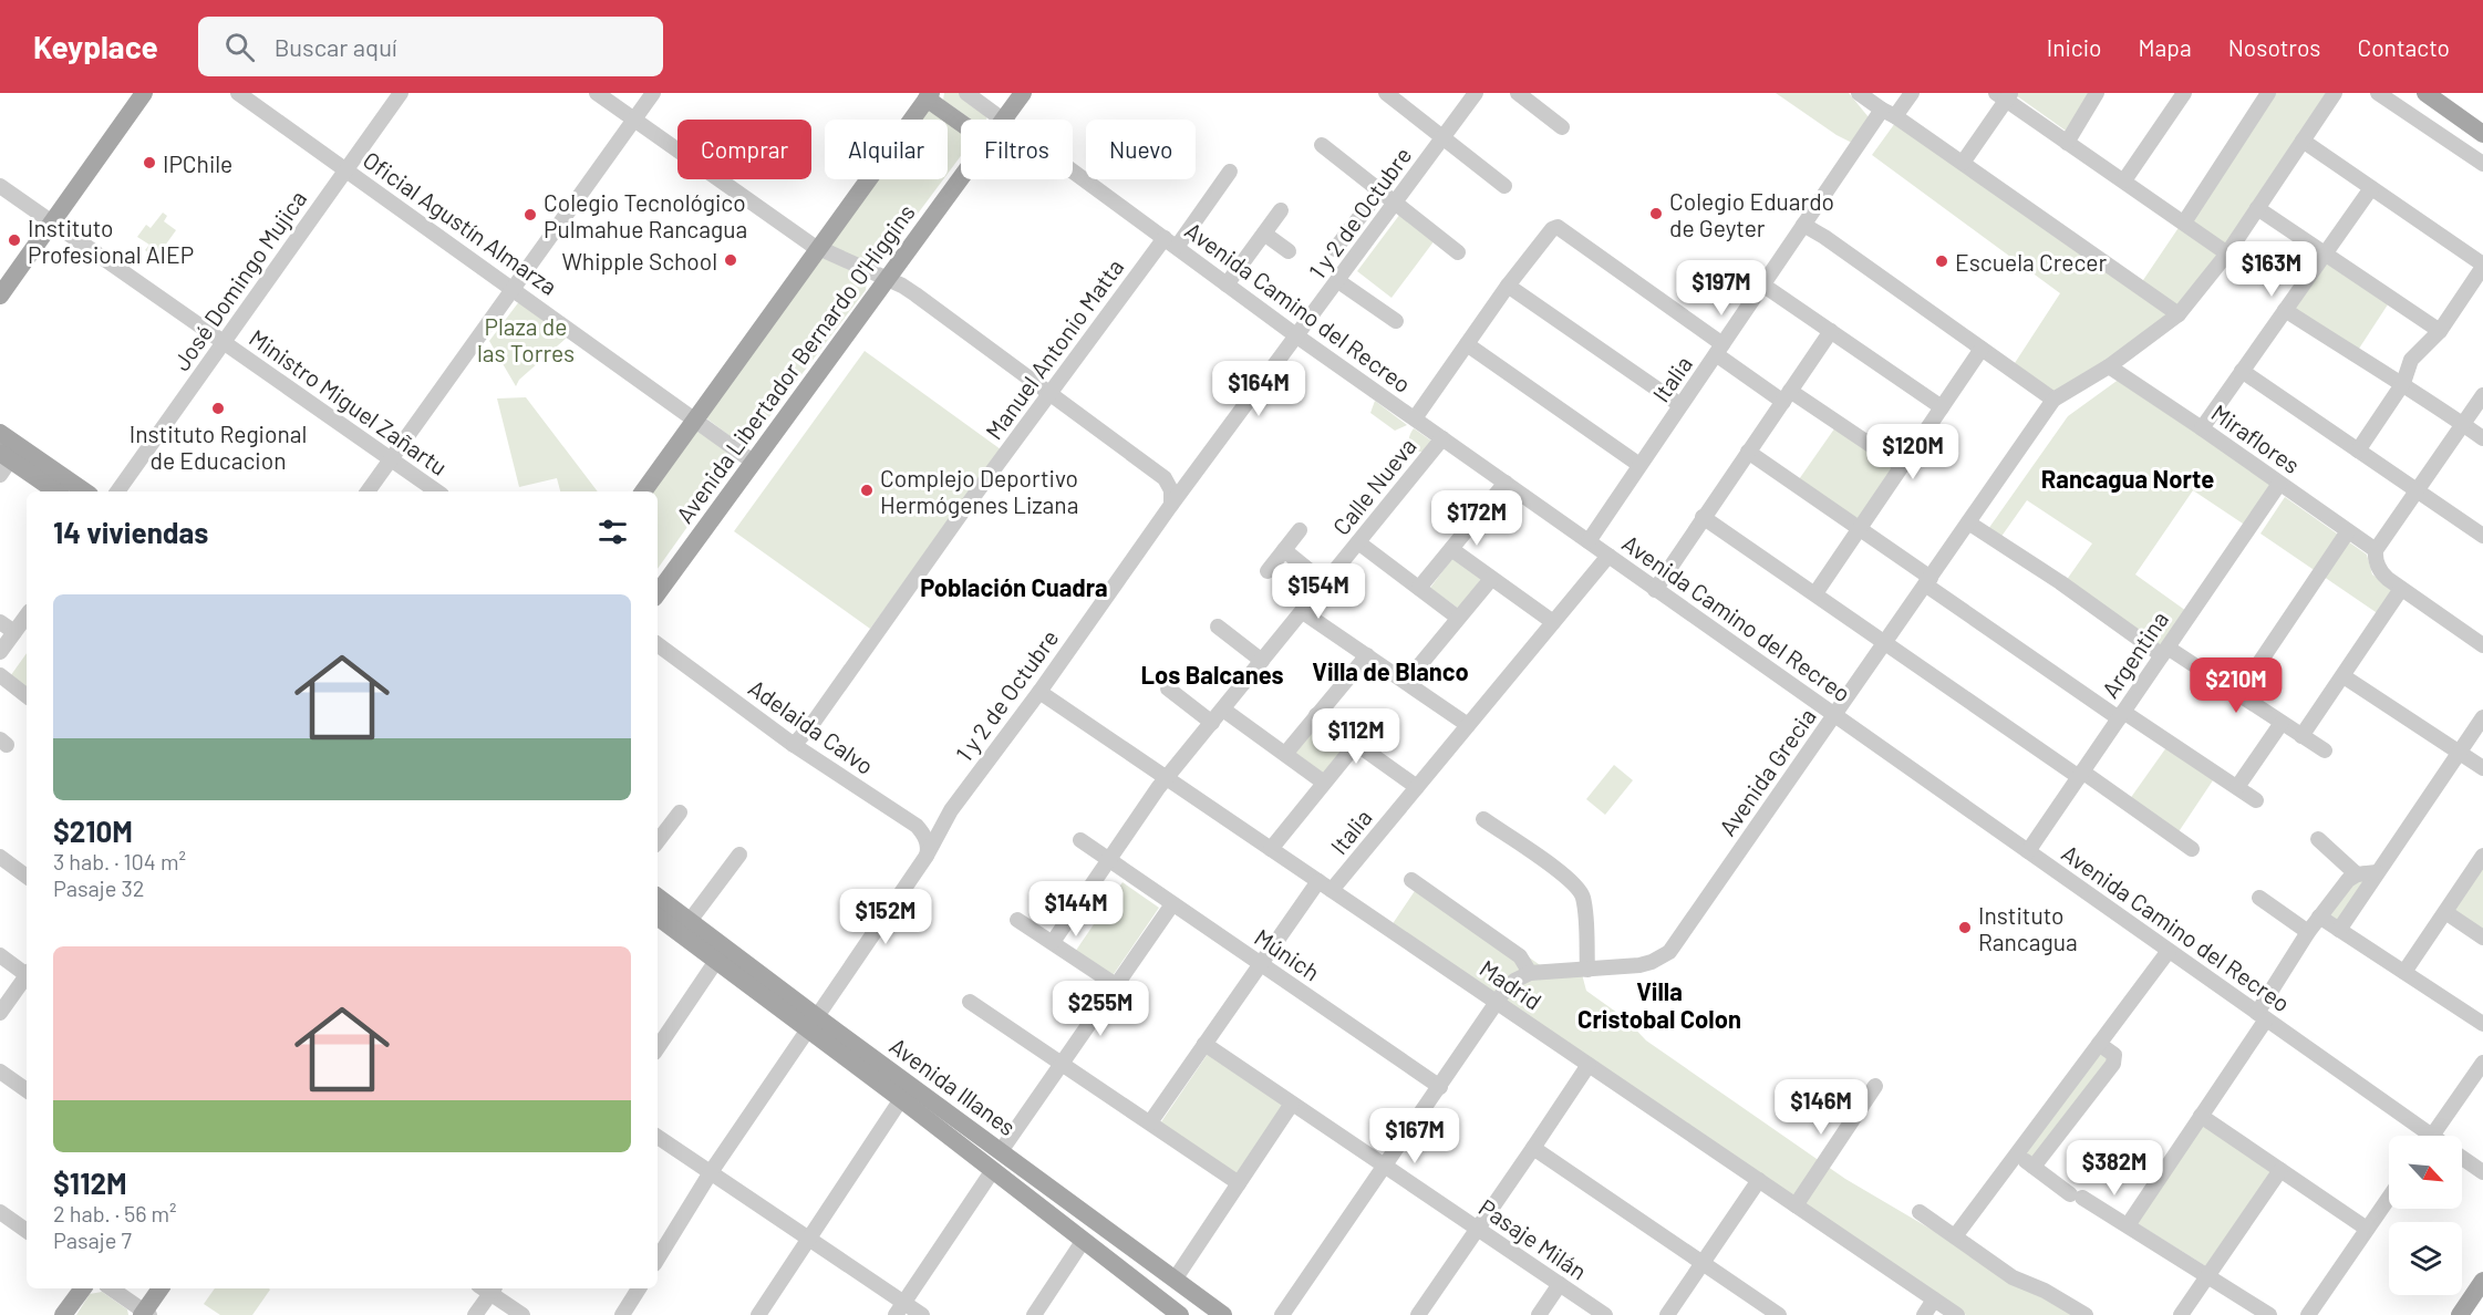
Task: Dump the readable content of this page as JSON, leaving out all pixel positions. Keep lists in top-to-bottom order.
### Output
{
  "streets": {
    "main road": ["Avenida Libertador Bernardo O'Higgins", "Avenida Illanes"],
    "street": [
      "1 y 2 de Octubre",
      "Oficial Agustín Almarza",
      "José Domingo Mujica",
      "Avenida Camino del Recreo",
      "Manuel Antonio Matta",
      "Italia",
      "Ministro Miguel Zañartu",
      "Miraflores",
      "Calle Nueva",
      "Argentina",
      "Adelaida Calvo",
      "Avenida Grecia",
      "Múnich",
      "Madrid",
      "Pasaje Milán"
    ]
  },
  "crossings": [
    ["1 y 2 de Octubre", "Avenida Camino del Recreo"],
    ["1 y 2 de Octubre", "Adelaida Calvo"],
    ["1 y 2 de Octubre", "Madrid"],
    ["1 y 2 de Octubre", "Avenida Illanes"],
    ["Oficial Agustín Almarza", "José Domingo Mujica"],
    ["Oficial Agustín Almarza", "Avenida Libertador Bernardo O'Higgins"],
    ["José Domingo Mujica", "Ministro Miguel Zañartu"],
    ["Avenida Camino del Recreo", "Manuel Antonio Matta"],
    ["Avenida Camino del Recreo", "Avenida Libertador Bernardo O'Higgins"],
    ["Avenida Camino del Recreo", "Italia"],
    ["Avenida Camino del Recreo", "Calle Nueva"],
    ["Avenida Camino del Recreo", "Argentina"],
    ["Avenida Camino del Recreo", "Avenida Grecia"],
    ["Manuel Antonio Matta", "Adelaida Calvo"],
    ["Italia", "Madrid"],
    ["Miraflores", "Argentina"],
    ["Miraflores", "Avenida Grecia"],
    ["Calle Nueva", "Múnich"],
    ["Calle Nueva", "Madrid"]
  ],
  "districts": [
    "Rancagua Norte",
    "Población Cuadra",
    "Villa de Blanco",
    "Los Balcanes",
    "Villa Cristobal Colon"
  ],
  "parks": ["Plaza de las Torres"],
  "places": [
    "IPChile",
    "Colegio Eduardo de Geyter",
    "Colegio Tecnológico Pulmahue Rancagua",
    "Instituto Profesional AIEP",
    "Whipple School",
    "Escuela Crecer",
    "Instituto Regional de Educacion",
    "Complejo Deportivo Hermógenes Lizana",
    "Instituto Rancagua"
  ],
  "north": "bottom right",
  "page": {
    "header": "Keyplace",
    "search": "Buscar aquí",
    "nav": [
      "Inicio",
      "Mapa",
      "Nosotros",
      "Contacto"
    ],
    "chip": [
      "Comprar",
      "Alquilar",
      "Filtros",
      "Nuevo"
    ],
    "price": [
      "$163M",
      "$197M",
      "$164M",
      "$120M",
      "$172M",
      "$154M",
      "$210M",
      "$112M",
      "$144M",
      "$152M",
      "$255M",
      "$146M",
      "$167M",
      "$382M"
    ],
    "heading": "14 viviendas",
    "list": [
      {
        "name": "$210M",
        "note": "3 hab. · 104 m² · Pasaje 32"
      },
      {
        "name": "$112M",
        "note": "2 hab. · 56 m² · Pasaje 7"
      }
    ]
  }
}
